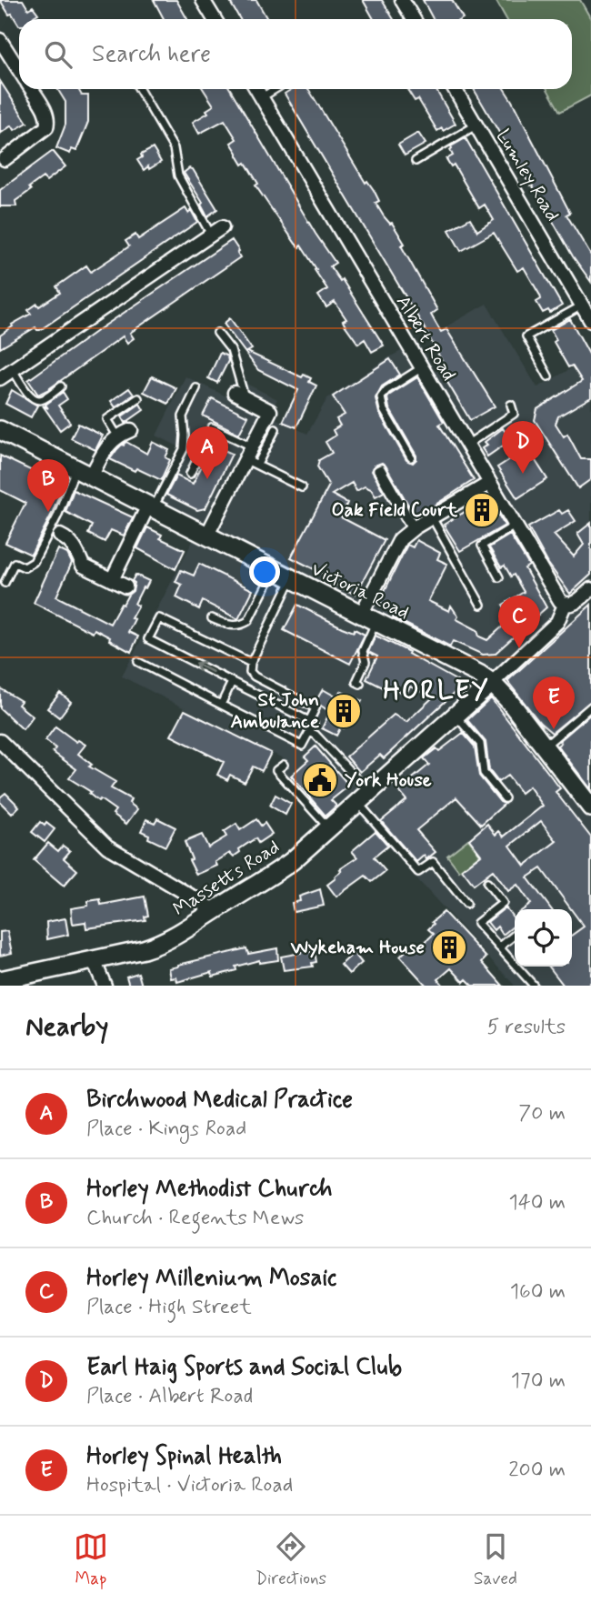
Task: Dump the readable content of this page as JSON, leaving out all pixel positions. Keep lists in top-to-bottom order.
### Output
{
  "streets": {
    "street": [
      "Lumley Road",
      "Albert Road",
      "Victoria Road",
      "Massetts Road"
    ]
  },
  "crossings": [
    ["Victoria Road", "Massetts Road"]
  ],
  "districts": ["HORLEY"],
  "places": {
    "building": ["Oak Field Court", "St John Ambulance", "Wykeham House"],
    "public building": ["York House"]
  },
  "page": {
    "search": "Search here",
    "pins": [
      "D",
      "A",
      "B",
      "C",
      "E"
    ],
    "heading": ["Nearby", "5 results"],
    "list": [
      {
        "mark": "A",
        "name": "Birchwood Medical Practice",
        "note": "Place · Kings Road",
        "value": "70 m"
      },
      {
        "mark": "B",
        "name": "Horley Methodist Church",
        "note": "Church · Regents Mews",
        "value": "140 m"
      },
      {
        "mark": "C",
        "name": "Horley Millenium Mosaic",
        "note": "Place · High Street",
        "value": "160 m"
      },
      {
        "mark": "D",
        "name": "Earl Haig Sports and Social Club",
        "note": "Place · Albert Road",
        "value": "170 m"
      },
      {
        "mark": "E",
        "name": "Horley Spinal Health",
        "note": "Hospital · Victoria Road",
        "value": "200 m"
      }
    ],
    "nav": ["Map", "Directions", "Saved"]
  }
}
